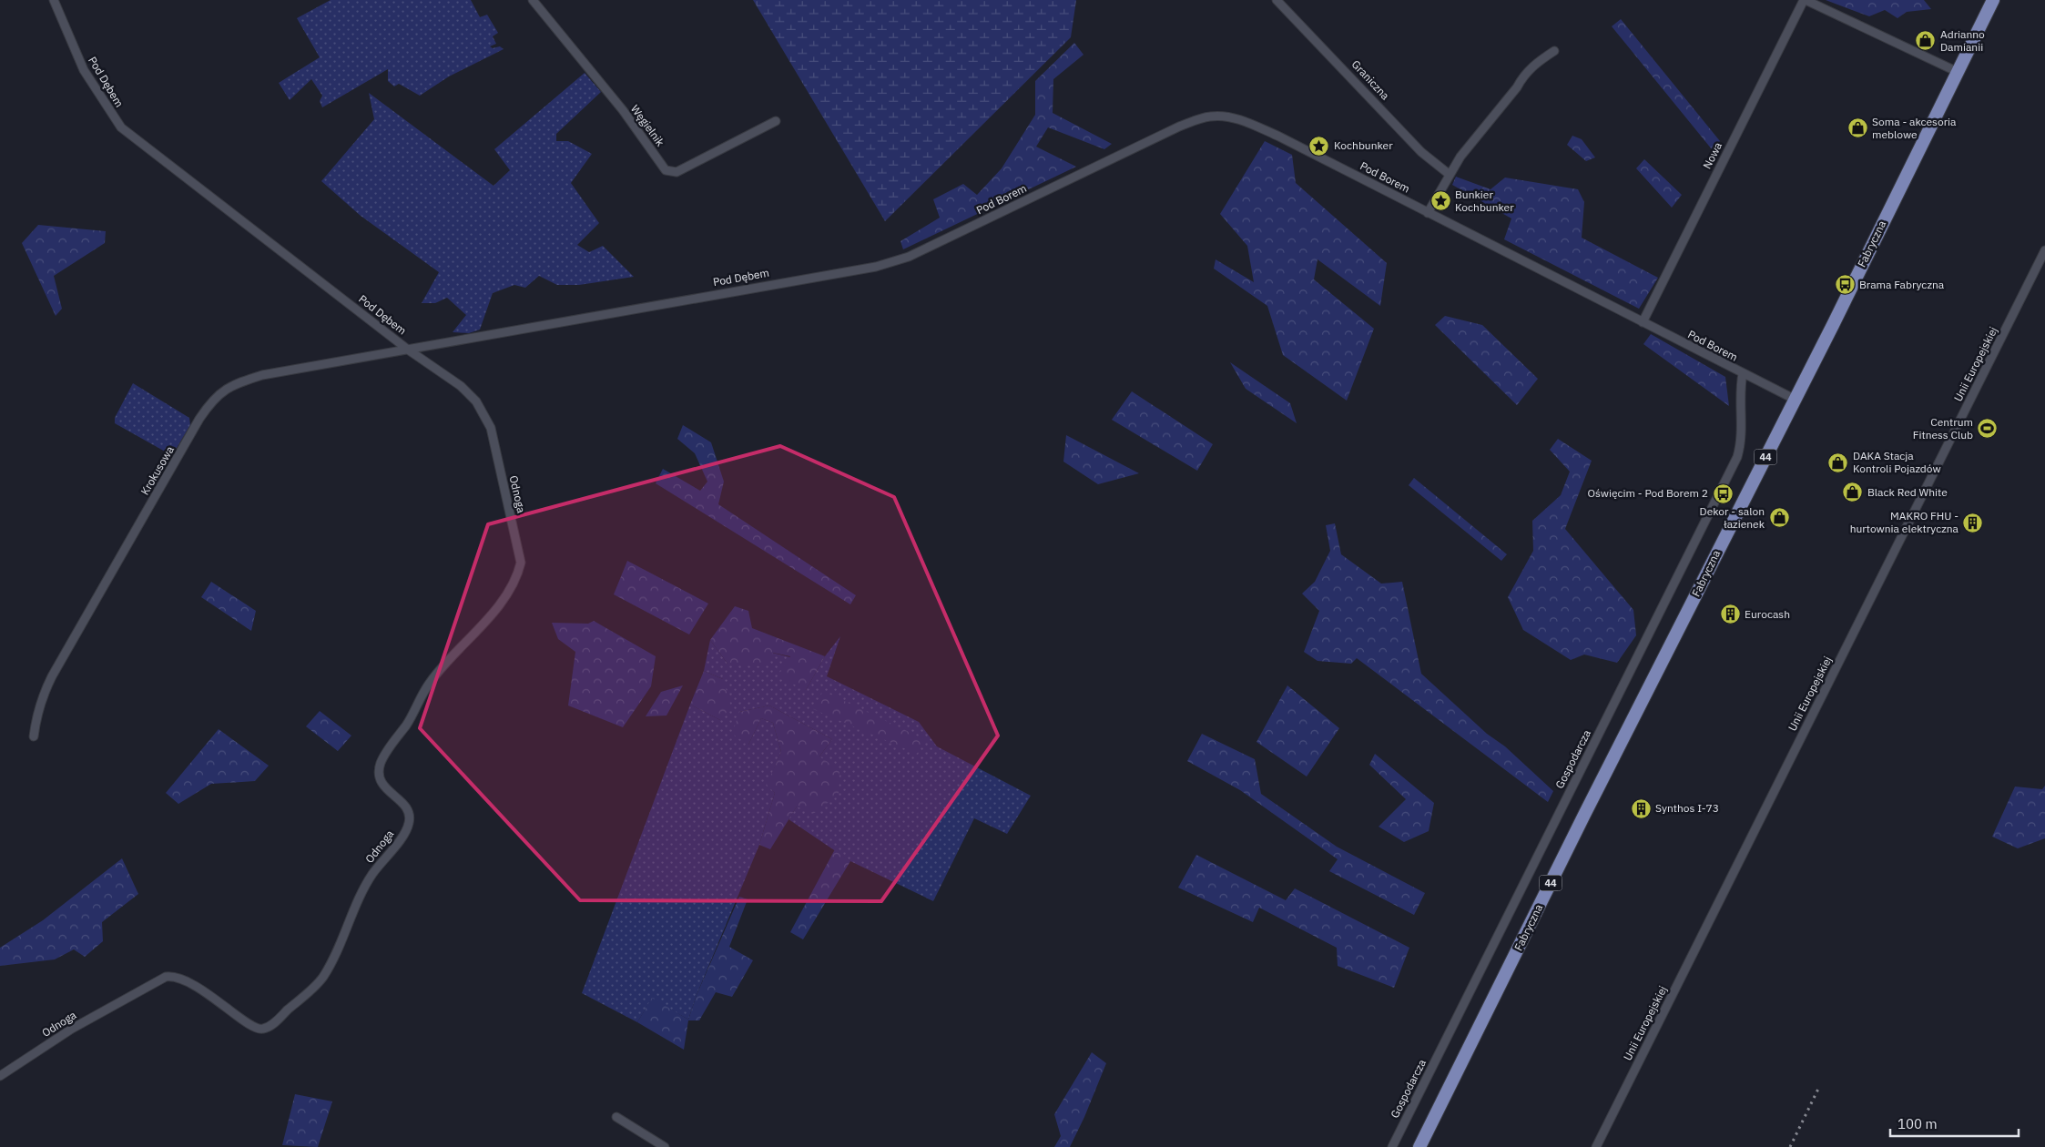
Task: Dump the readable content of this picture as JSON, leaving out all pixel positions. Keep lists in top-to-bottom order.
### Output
{
  "streets": {
    "main road": ["Fabryczna", "44"],
    "street": [
      "Graniczna",
      "Pod Dębem",
      "Węgielnik",
      "Nowa",
      "Pod Borem",
      "Unii Europejskiej",
      "Krokusowa",
      "Odnoga",
      "Gospodarcza"
    ]
  },
  "crossings": [
    ["Pod Dębem", "Pod Borem"],
    ["Pod Dębem", "Krokusowa"],
    ["Pod Dębem", "Odnoga"],
    ["Nowa", "Pod Borem"],
    ["Nowa", "Fabryczna"],
    ["Pod Borem", "Fabryczna"],
    ["Pod Borem", "Gospodarcza"],
    ["Krokusowa", "Odnoga"]
  ],
  "places": {
    "shop": [
      "Adrianno Damianii",
      "Soma - akcesoria meblowe",
      "DAKA Stacja Kontroli Pojazdów",
      "Black Red White",
      "Dekor - salon łazienek"
    ],
    "place": ["Kochbunker", "Bunkier Kochbunker"],
    "bus stop": ["Brama Fabryczna", "Oświęcim - Pod Borem 2"],
    "sports": ["Centrum Fitness Club"],
    "building": ["MAKRO FHU - hurtownia elektryczna", "Eurocash", "Synthos I-73"]
  },
  "scale_bar": "100 m"
}
